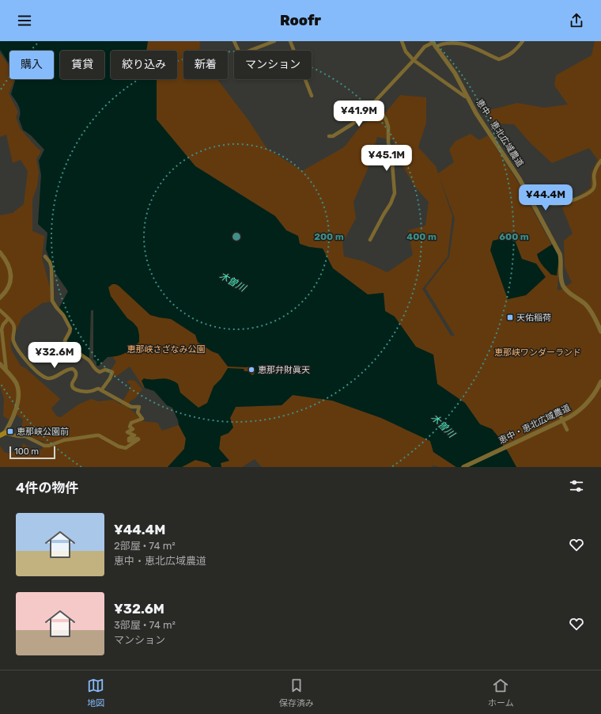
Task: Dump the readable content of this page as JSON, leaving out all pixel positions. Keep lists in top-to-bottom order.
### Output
{
  "streets": {
    "street": ["恵中・恵北広域農道"]
  },
  "water": ["木曽川"],
  "parks": ["恵那峡さざなみ公園", "恵那峡ワンダーランド"],
  "places": {
    "transit": ["天佑稲荷", "恵那峡公園前"],
    "other": ["恵那弁財眞天"]
  },
  "scale_bar": "100 m",
  "page": {
    "header": "Roofr",
    "chip": [
      "購入",
      "賃貸",
      "絞り込み",
      "新着",
      "マンション"
    ],
    "price": [
      "¥41.9M",
      "¥45.1M",
      "¥44.4M",
      "¥32.6M"
    ],
    "scale": "100 m",
    "heading": "4件の物件",
    "list": [
      {
        "name": "¥44.4M",
        "note": "2部屋 · 74 m² · 恵中・恵北広域農道"
      },
      {
        "name": "¥32.6M",
        "note": "3部屋 · 74 m² · マンション"
      }
    ],
    "tabs": ["地図", "保存済み", "ホーム"]
  },
  "rings": ["200 m", "400 m", "600 m"]
}
